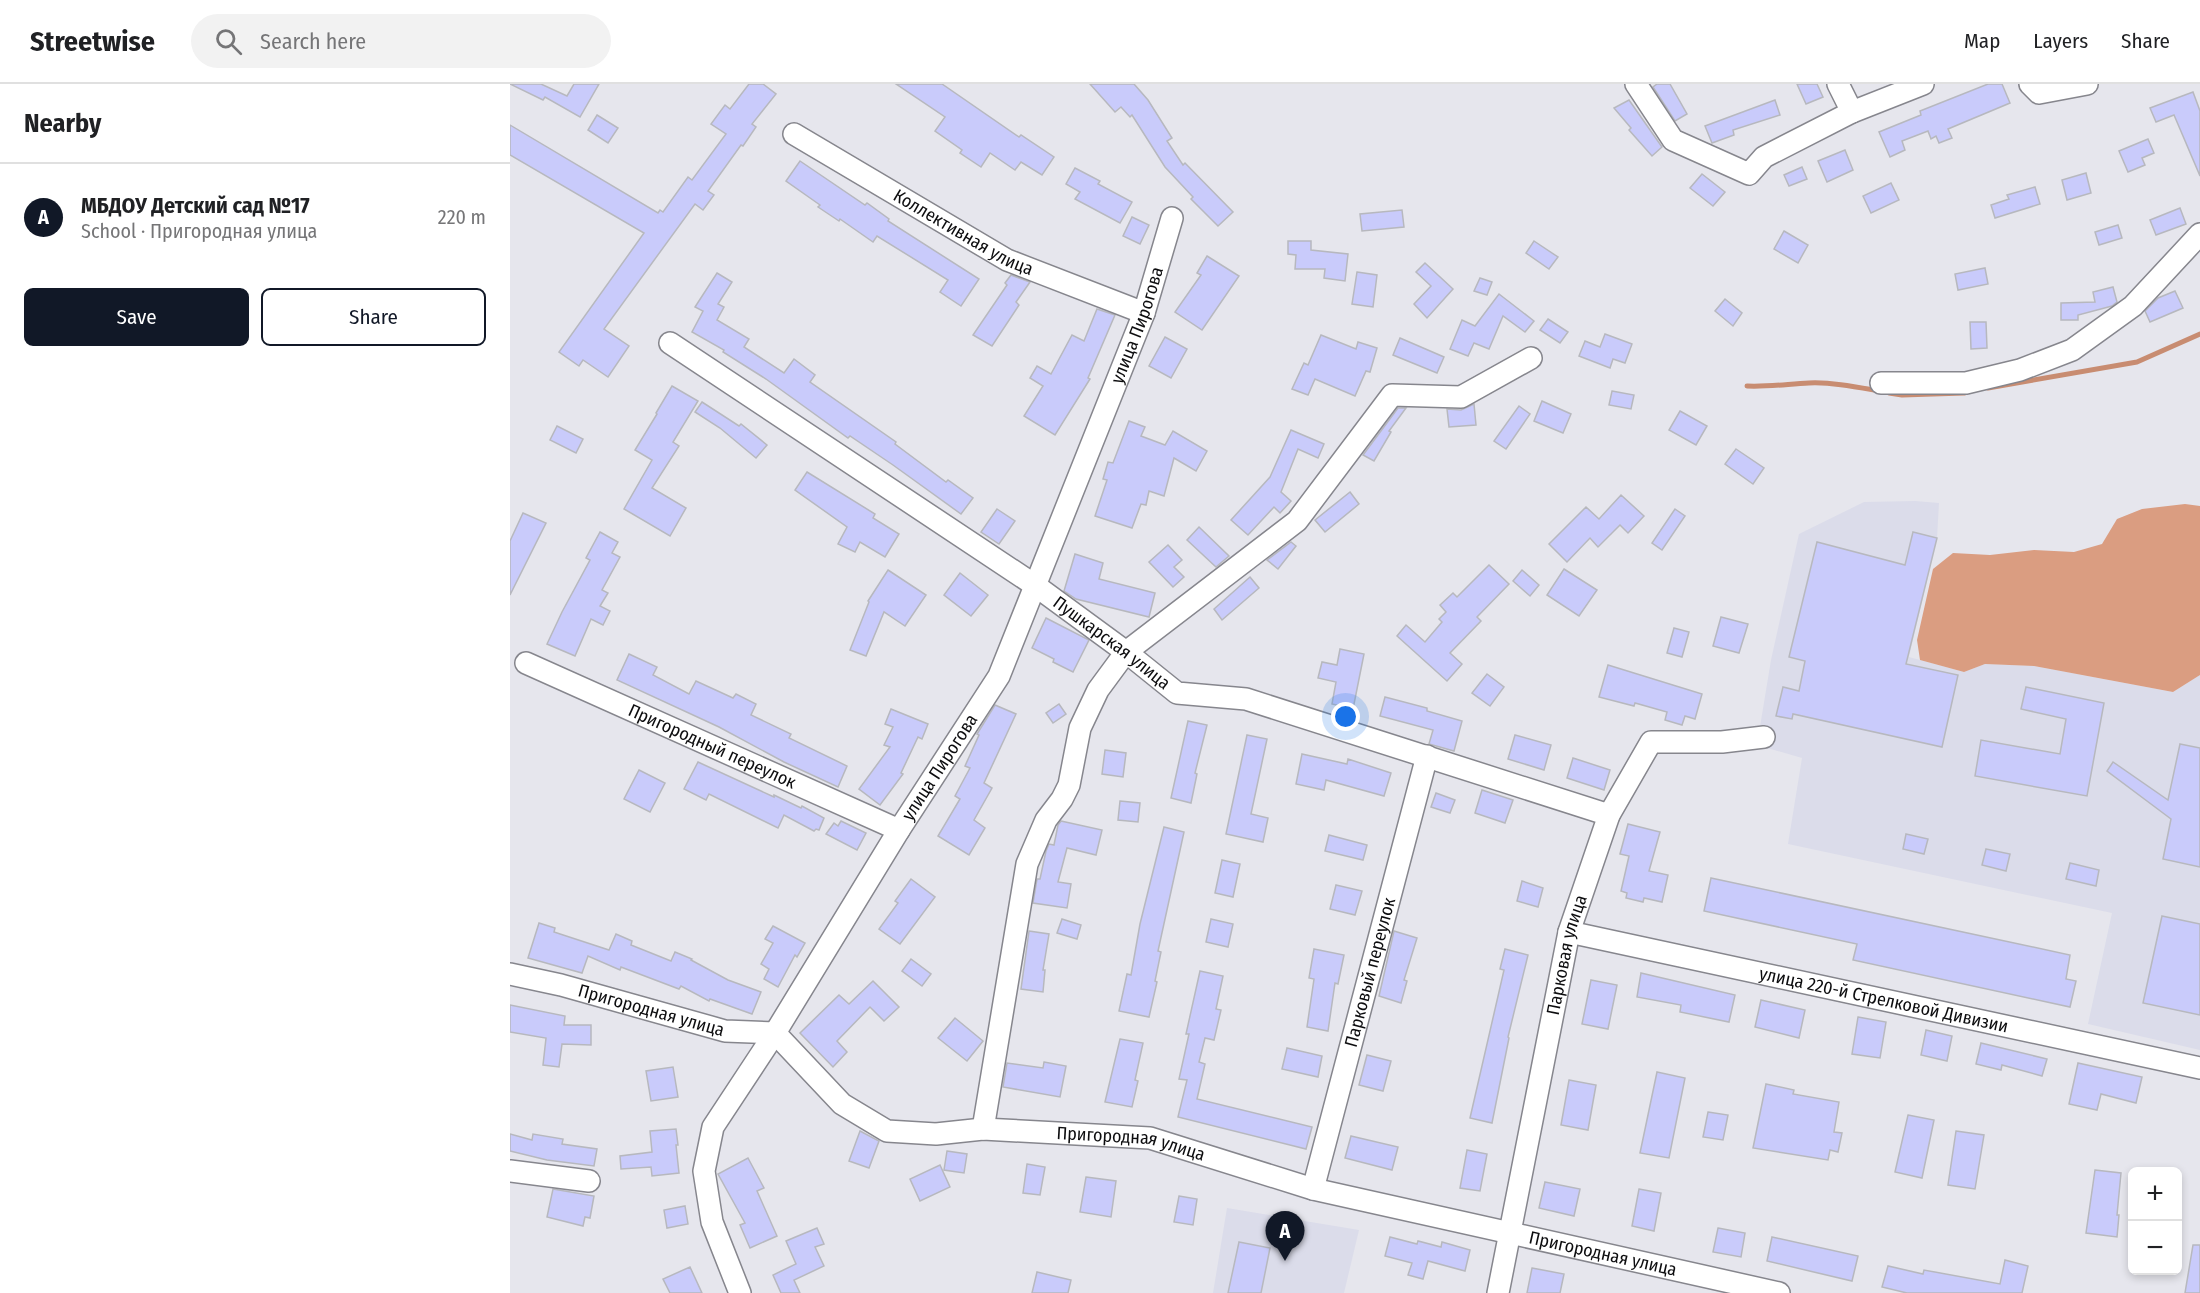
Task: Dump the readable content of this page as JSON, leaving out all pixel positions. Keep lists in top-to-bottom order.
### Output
{
  "streets": {
    "street": [
      "Коллективная улица",
      "улица Пирогова",
      "Пушкарская улица",
      "Пригородный переулок",
      "Парковая улица",
      "Парковый переулок",
      "улица 220-й Стрелковой Дивизии",
      "Пригородная улица"
    ]
  },
  "crossings": [
    ["Коллективная улица", "улица Пирогова"],
    ["улица Пирогова", "Пушкарская улица"],
    ["улица Пирогова", "Пригородный переулок"],
    ["улица Пирогова", "Пригородная улица"],
    ["Пушкарская улица", "Парковая улица"],
    ["Пушкарская улица", "Парковый переулок"],
    ["Парковая улица", "улица 220-й Стрелковой Дивизии"],
    ["Парковая улица", "Пригородная улица"],
    ["Парковый переулок", "Пригородная улица"]
  ],
  "page": {
    "header": "Streetwise",
    "search": "Search here",
    "nav": ["Map", "Layers", "Share"],
    "heading": "Nearby",
    "list": [
      {
        "mark": "A",
        "name": "МБДОУ Детский сад №17",
        "note": "School · Пригородная улица",
        "value": "220 m"
      }
    ],
    "buttons": ["Save", "Share"],
    "map_buttons": ["+", "−"],
    "pins": "A"
  }
}
